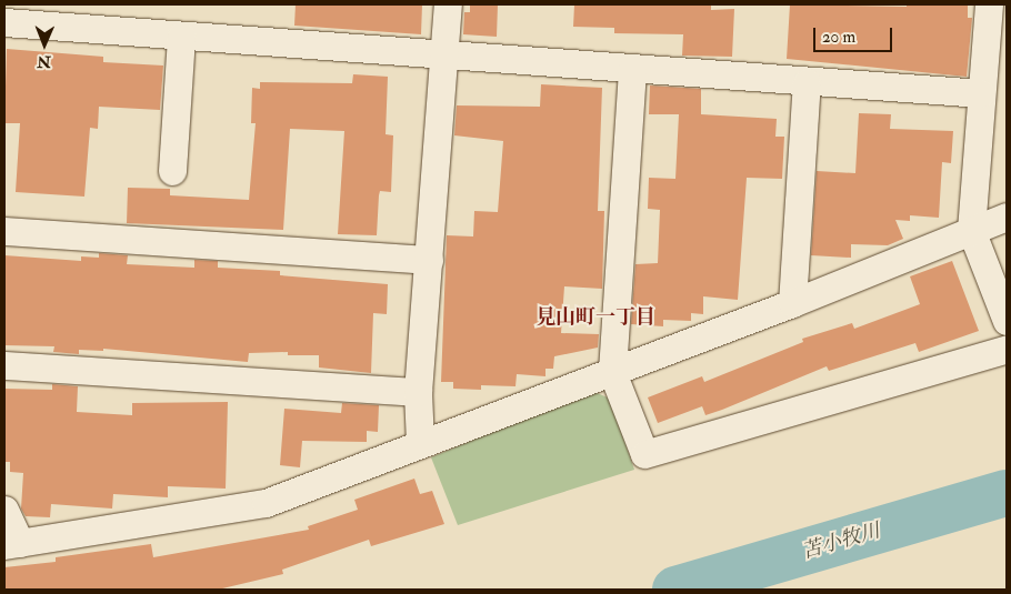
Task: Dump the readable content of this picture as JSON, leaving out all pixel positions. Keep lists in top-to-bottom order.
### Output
{
  "districts": ["見山町一丁目"],
  "water": ["苫小牧川"],
  "scale_bar": "20 m",
  "north": "bottom"
}
